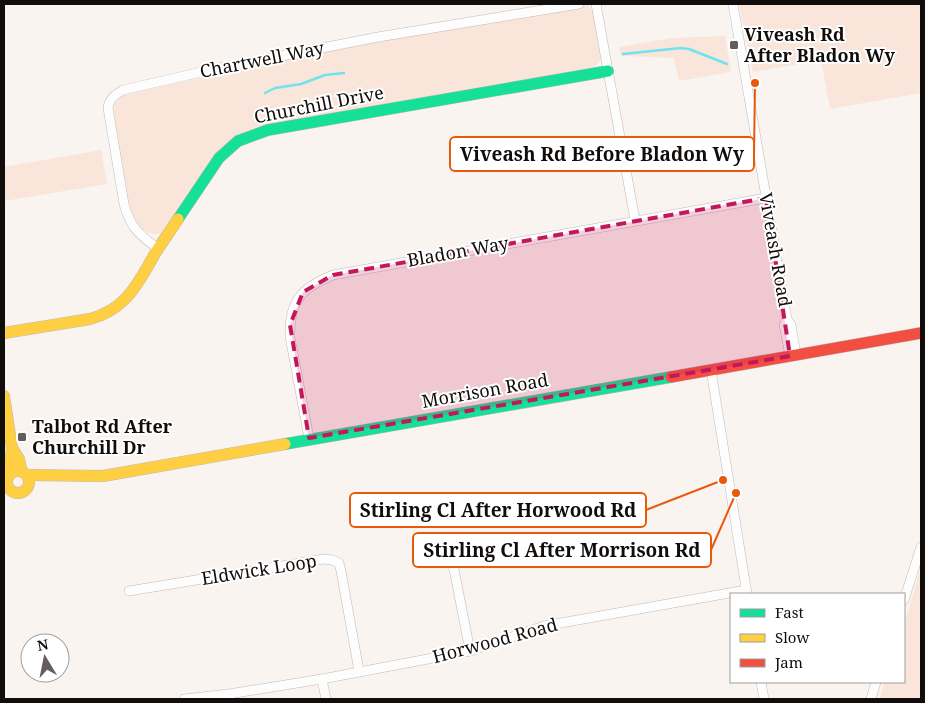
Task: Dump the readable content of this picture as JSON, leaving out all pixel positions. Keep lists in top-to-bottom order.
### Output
{
  "streets": {
    "main road": ["Churchill Drive", "Morrison Road"],
    "street": [
      "Chartwell Way",
      "Viveash Road",
      "Bladon Way",
      "Eldwick Loop",
      "Horwood Road"
    ]
  },
  "crossings": [
    ["Chartwell Way", "Churchill Drive"],
    ["Viveash Road", "Bladon Way"],
    ["Viveash Road", "Morrison Road"],
    ["Bladon Way", "Morrison Road"],
    ["Eldwick Loop", "Horwood Road"]
  ],
  "places": {
    "transit": ["Viveash Rd After Bladon Wy", "Talbot Rd After Churchill Dr"],
    "other": ["Viveash Rd Before Bladon Wy", "Stirling Cl After Horwood Rd", "Stirling Cl After Morrison Rd"]
  },
  "legend": ["Fast", "Slow", "Jam"],
  "north": "top"
}
